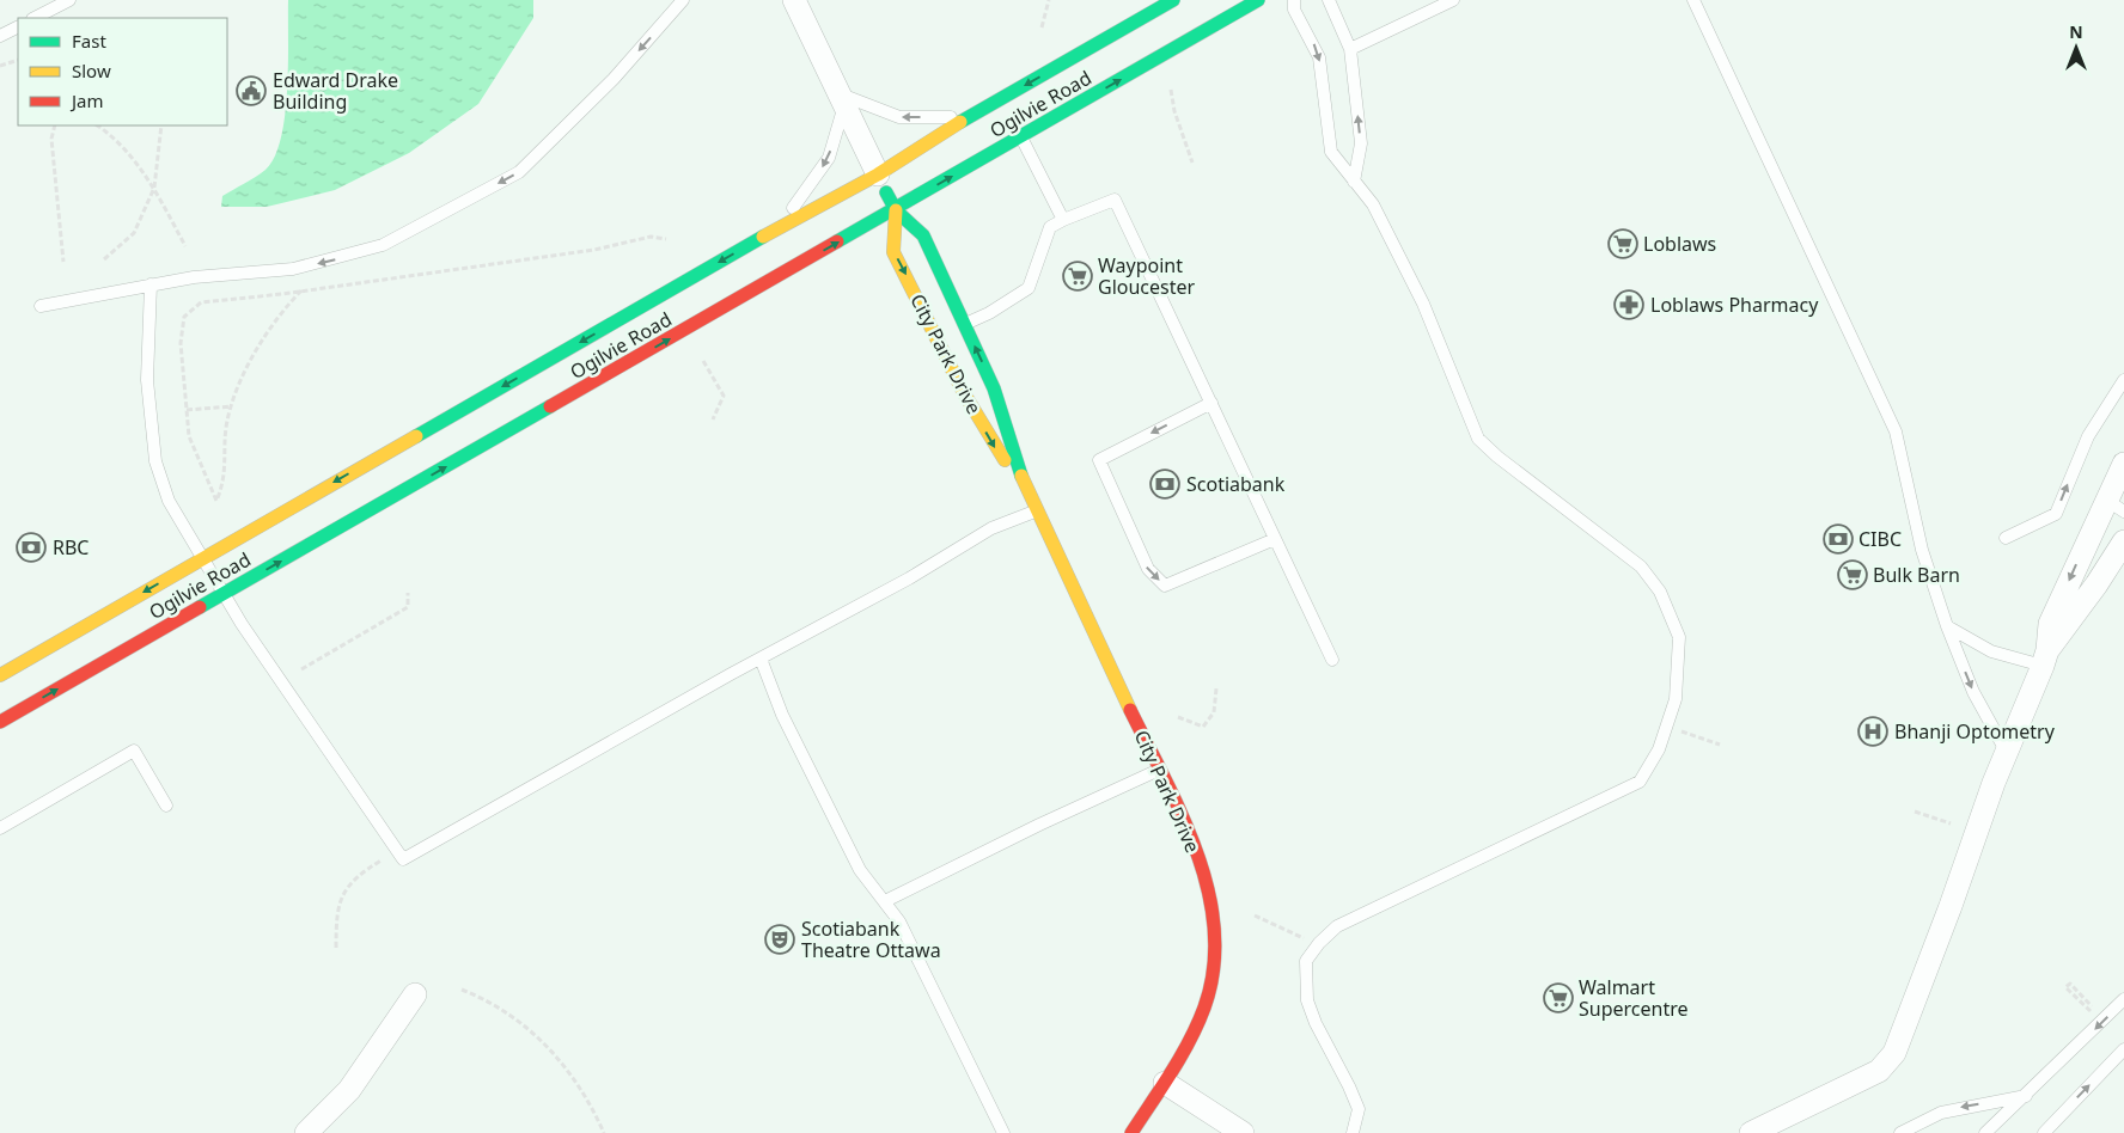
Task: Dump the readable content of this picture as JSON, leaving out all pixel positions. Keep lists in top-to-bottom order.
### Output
{
  "streets": {
    "main road": ["Ogilvie Road", "City Park Drive"]
  },
  "crossings": [
    ["Ogilvie Road", "City Park Drive"]
  ],
  "places": {
    "public building": ["Edward Drake Building"],
    "supermarket": [
      "Loblaws",
      "Waypoint Gloucester",
      "Bulk Barn",
      "Walmart Supercentre"
    ],
    "pharmacy": ["Loblaws Pharmacy"],
    "bank": ["Scotiabank", "CIBC", "RBC"],
    "hospital": ["Bhanji Optometry"],
    "theatre": ["Scotiabank Theatre Ottawa"]
  },
  "legend": ["Fast", "Slow", "Jam"],
  "north": "top"
}
